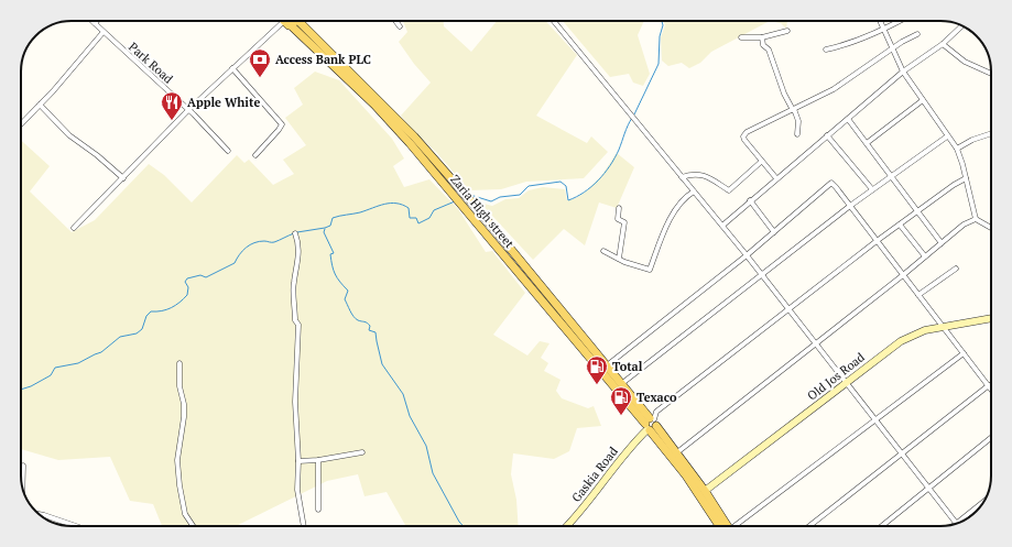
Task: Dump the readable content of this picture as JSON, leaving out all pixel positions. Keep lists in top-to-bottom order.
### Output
{
  "streets": {
    "main road": ["Zaria High street", "Old Jos Road", "Gaskia Road"],
    "street": ["Park Road"]
  },
  "crossings": [
    ["Zaria High street", "Old Jos Road"],
    ["Zaria High street", "Gaskia Road"]
  ],
  "places": {
    "bank": ["Access Bank PLC"],
    "restaurant": ["Apple White"],
    "fuel station": ["Total", "Texaco"]
  }
}
